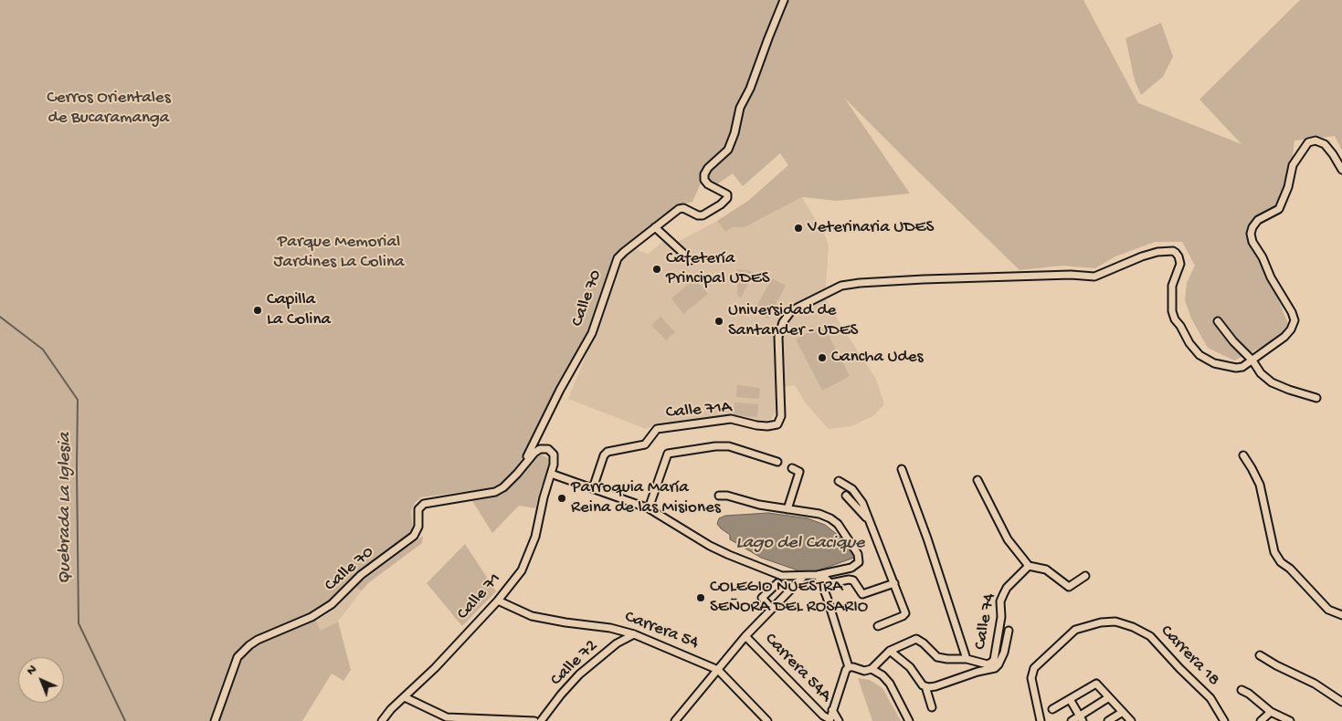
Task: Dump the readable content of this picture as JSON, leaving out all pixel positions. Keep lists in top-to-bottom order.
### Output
{
  "streets": {
    "street": [
      "Calle 70",
      "Calle 71A",
      "Calle 71",
      "Calle 74",
      "Carrera 54",
      "Carrera 18",
      "Calle 72",
      "Carrera 54A"
    ]
  },
  "crossings": [
    ["Calle 71", "Carrera 54"],
    ["Carrera 54", "Calle 72"]
  ],
  "water": ["Quebrada La Iglesia", "Lago del Cacique"],
  "parks": ["Cerros Orientales de Bucaramanga", "Parque Memorial Jardines La Colina"],
  "places": [
    "Veterinaria UDES",
    "Cafetería Principal UDES",
    "Capilla La Colina",
    "Universidad de Santander - UDES",
    "Cancha Udes",
    "Parroquia María Reina de las Misiones",
    "COLEGIO NUESTRA SEÑORA DEL ROSARIO"
  ],
  "north": "top left"
}
